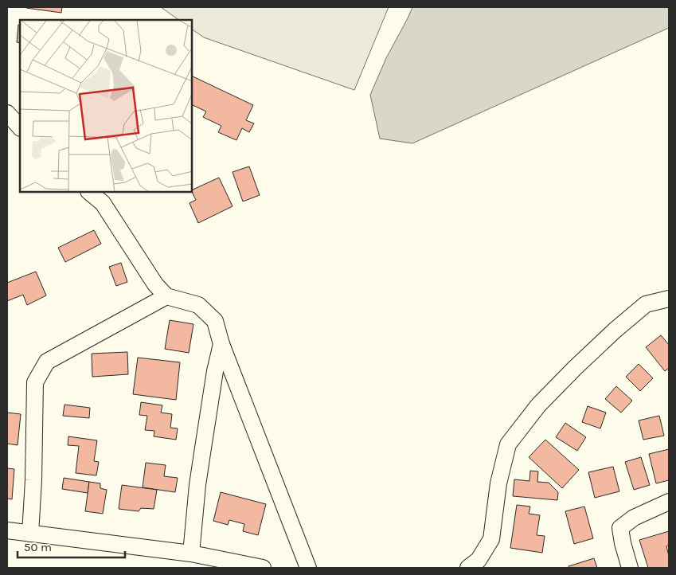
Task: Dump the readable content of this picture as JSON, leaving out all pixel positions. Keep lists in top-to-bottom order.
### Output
{
  "scale_bar": "50 m"
}
